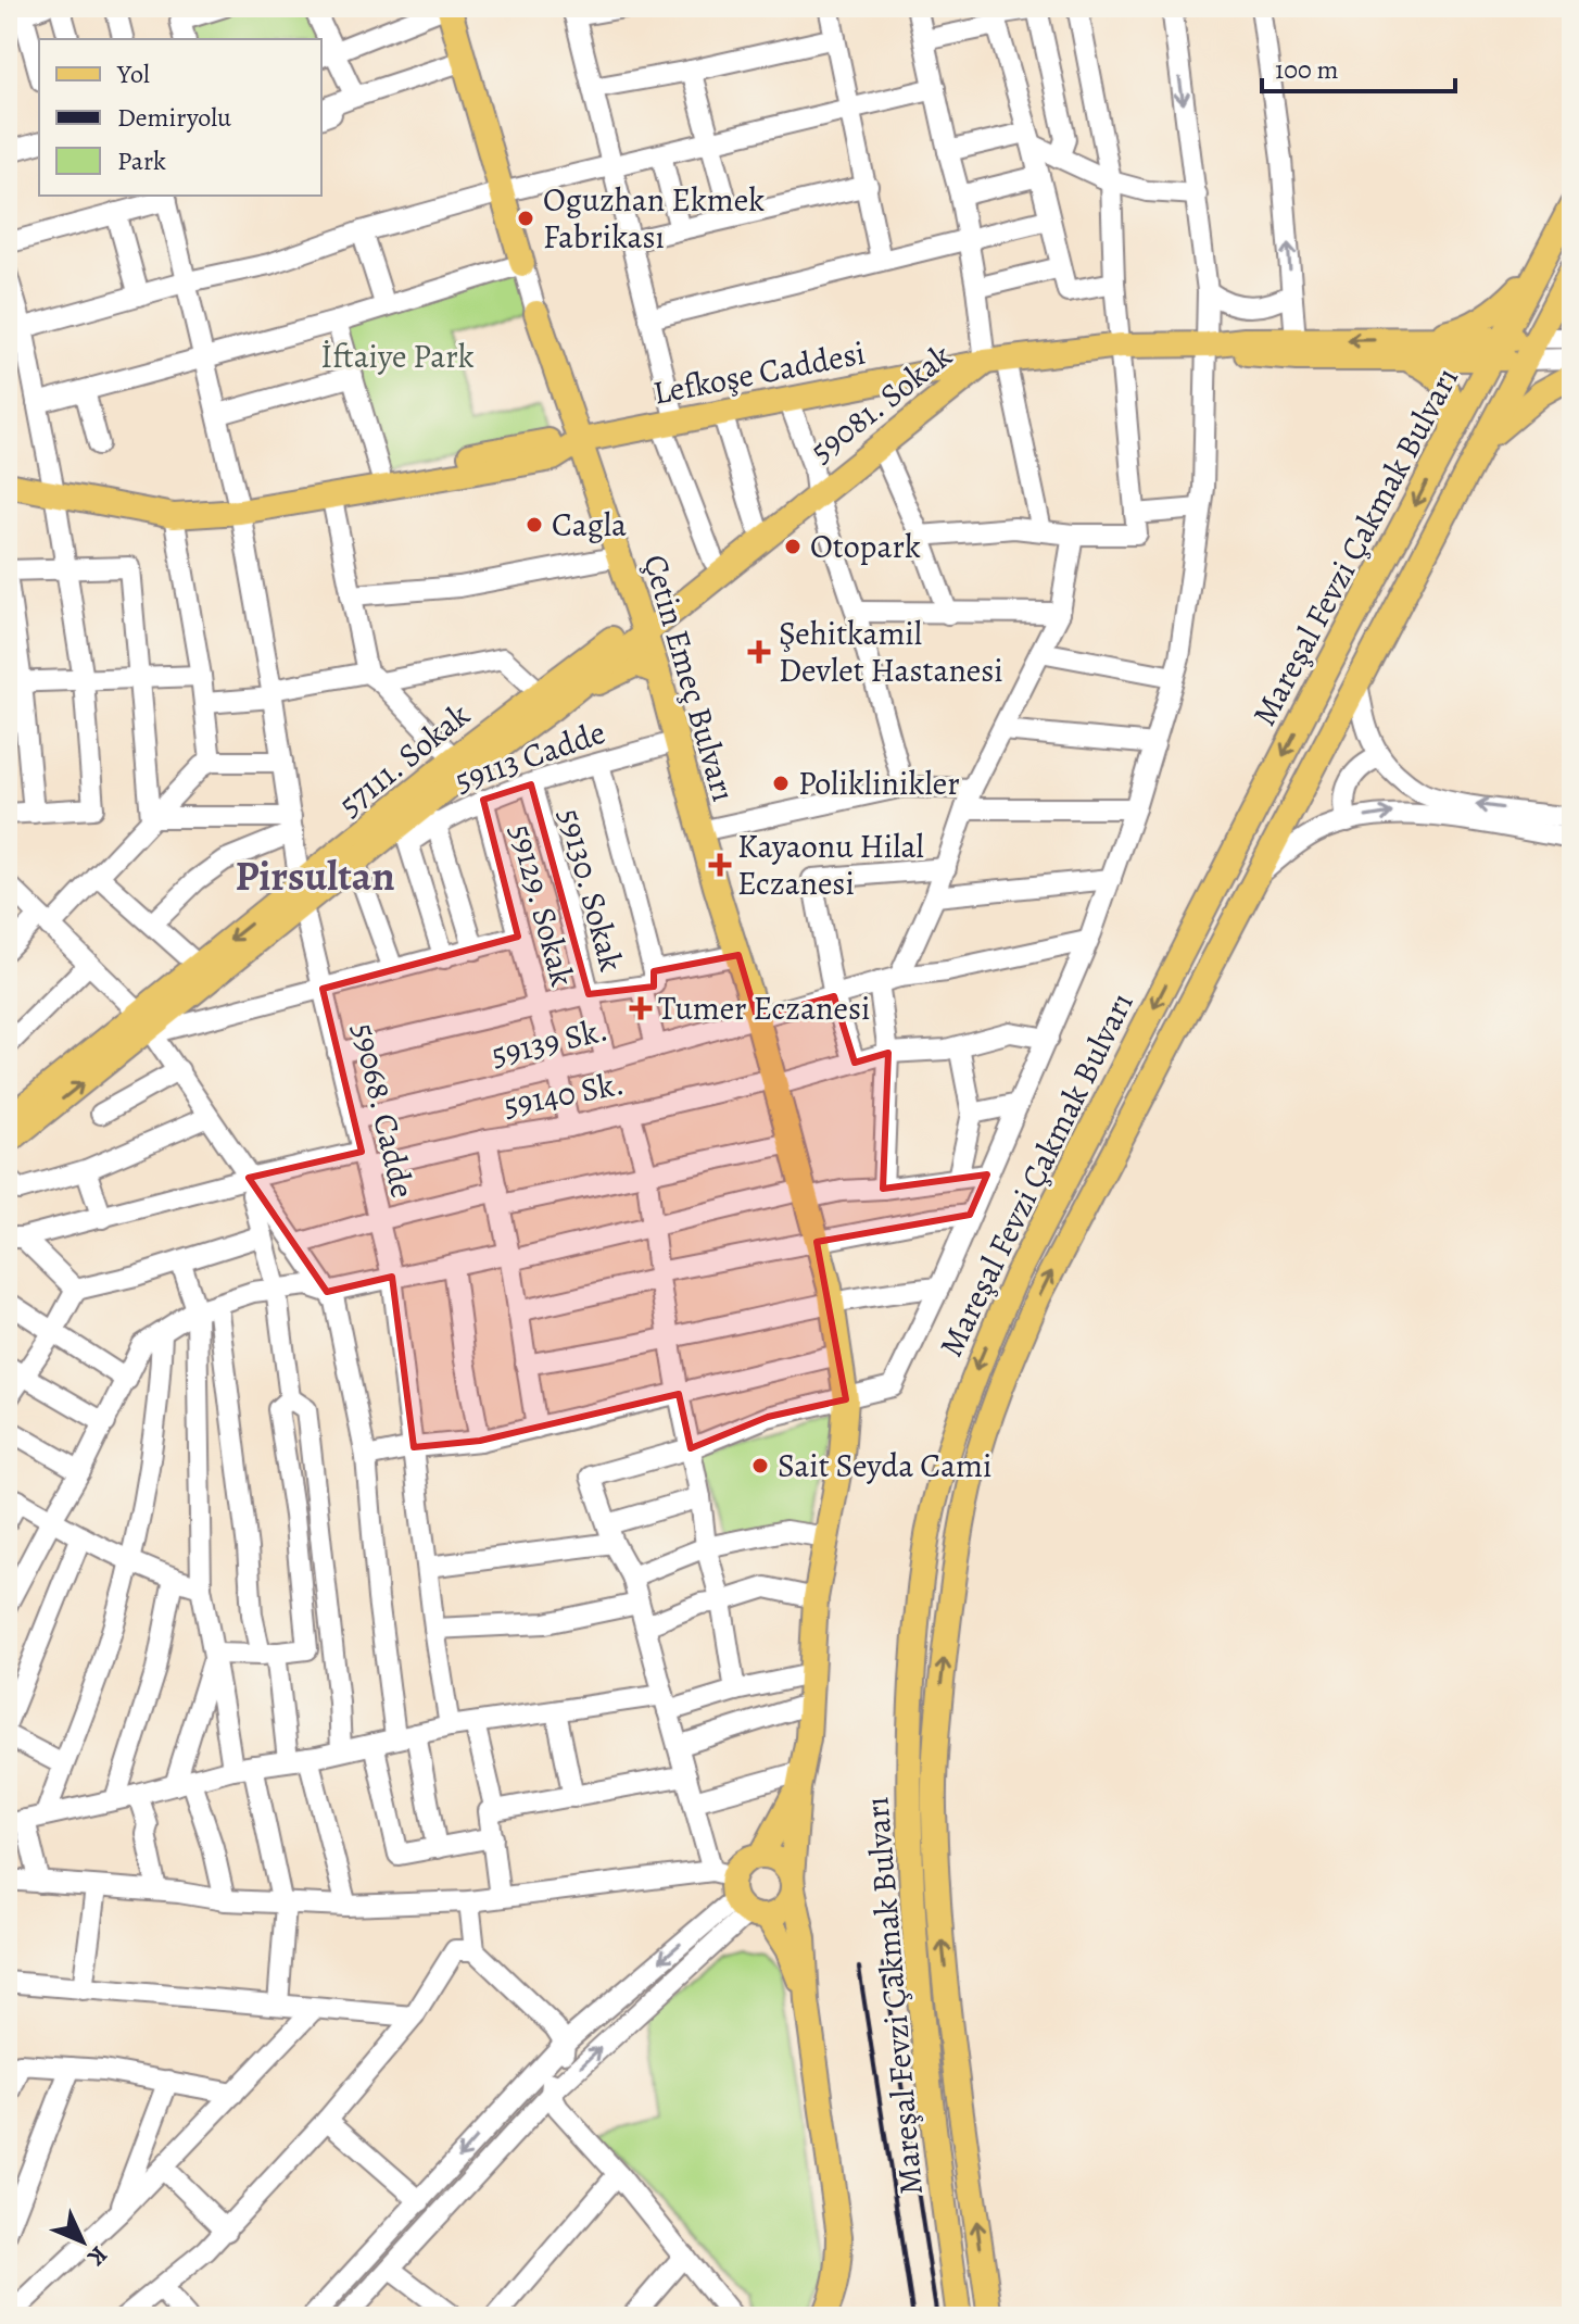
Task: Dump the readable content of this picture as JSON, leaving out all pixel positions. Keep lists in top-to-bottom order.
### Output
{
  "streets": {
    "main road": [
      "Lefkoşe Caddesi",
      "59081. Sokak",
      "Mareşal Fevzi Çakmak Bulvarı",
      "Çetin Emeç Bulvarı",
      "57111. Sokak"
    ],
    "street": [
      "59113 Cadde",
      "59130. Sokak",
      "59129. Sokak",
      "59139 Sk.",
      "59140 Sk.",
      "59068. Cadde"
    ]
  },
  "crossings": [
    ["Lefkoşe Caddesi", "59081. Sokak"],
    ["Lefkoşe Caddesi", "Çetin Emeç Bulvarı"],
    ["Lefkoşe Caddesi", "59068. Cadde"],
    ["59081. Sokak", "Çetin Emeç Bulvarı"],
    ["Çetin Emeç Bulvarı", "59113 Cadde"],
    ["Çetin Emeç Bulvarı", "59139 Sk."],
    ["Çetin Emeç Bulvarı", "59140 Sk."],
    ["59113 Cadde", "59130. Sokak"],
    ["59113 Cadde", "59129. Sokak"],
    ["57111. Sokak", "59068. Cadde"],
    ["59130. Sokak", "59139 Sk."],
    ["59129. Sokak", "59139 Sk."],
    ["59129. Sokak", "59140 Sk."],
    ["59139 Sk.", "59068. Cadde"],
    ["59140 Sk.", "59068. Cadde"]
  ],
  "districts": ["Pirsultan"],
  "parks": ["İftaiye Park"],
  "places": {
    "other": [
      "Oguzhan Ekmek Fabrikası",
      "Cagla",
      "Otopark",
      "Poliklinikler",
      "Sait Seyda Cami"
    ],
    "health": ["Şehitkamil Devlet Hastanesi", "Kayaonu Hilal Eczanesi", "Tumer Eczanesi"]
  },
  "legend": ["Yol", "Demiryolu", "Park"],
  "scale_bar": "100 m",
  "north": "bottom right"
}
